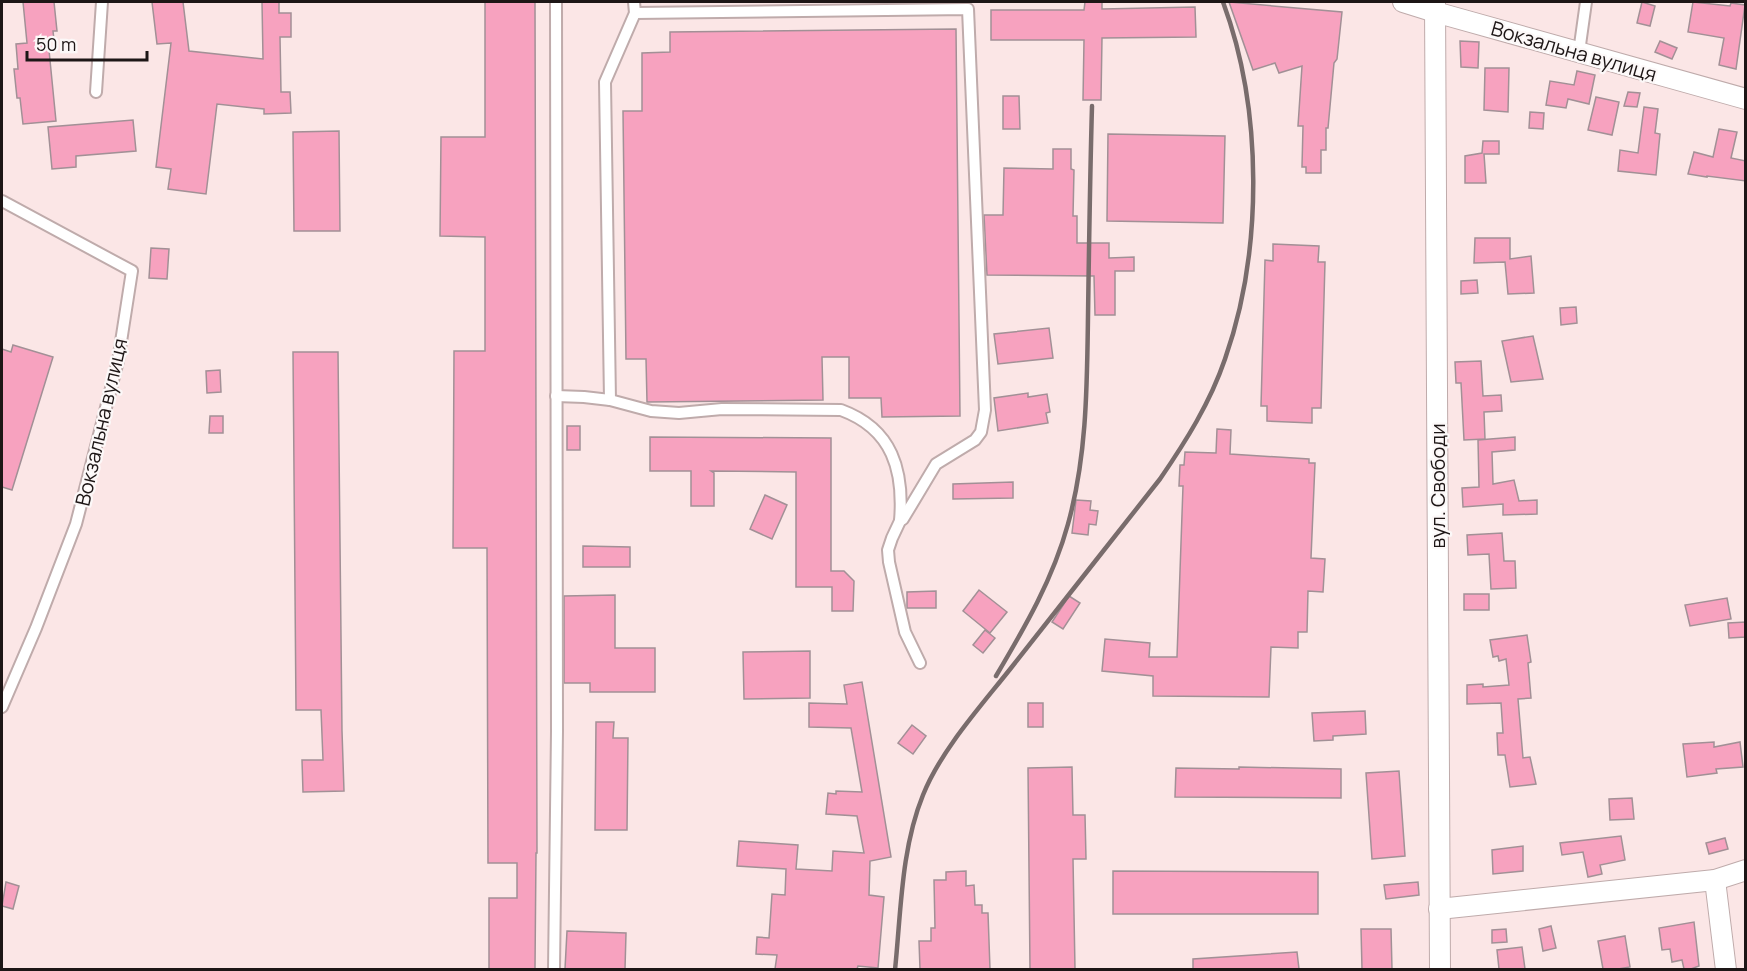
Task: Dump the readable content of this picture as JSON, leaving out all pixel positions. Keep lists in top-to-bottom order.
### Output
{
  "streets": {
    "street": ["Вокзальна вулиця", "вул. Свободи"]
  },
  "crossings": [
    ["Вокзальна вулиця", "вул. Свободи"]
  ],
  "scale_bar": "50 m"
}
